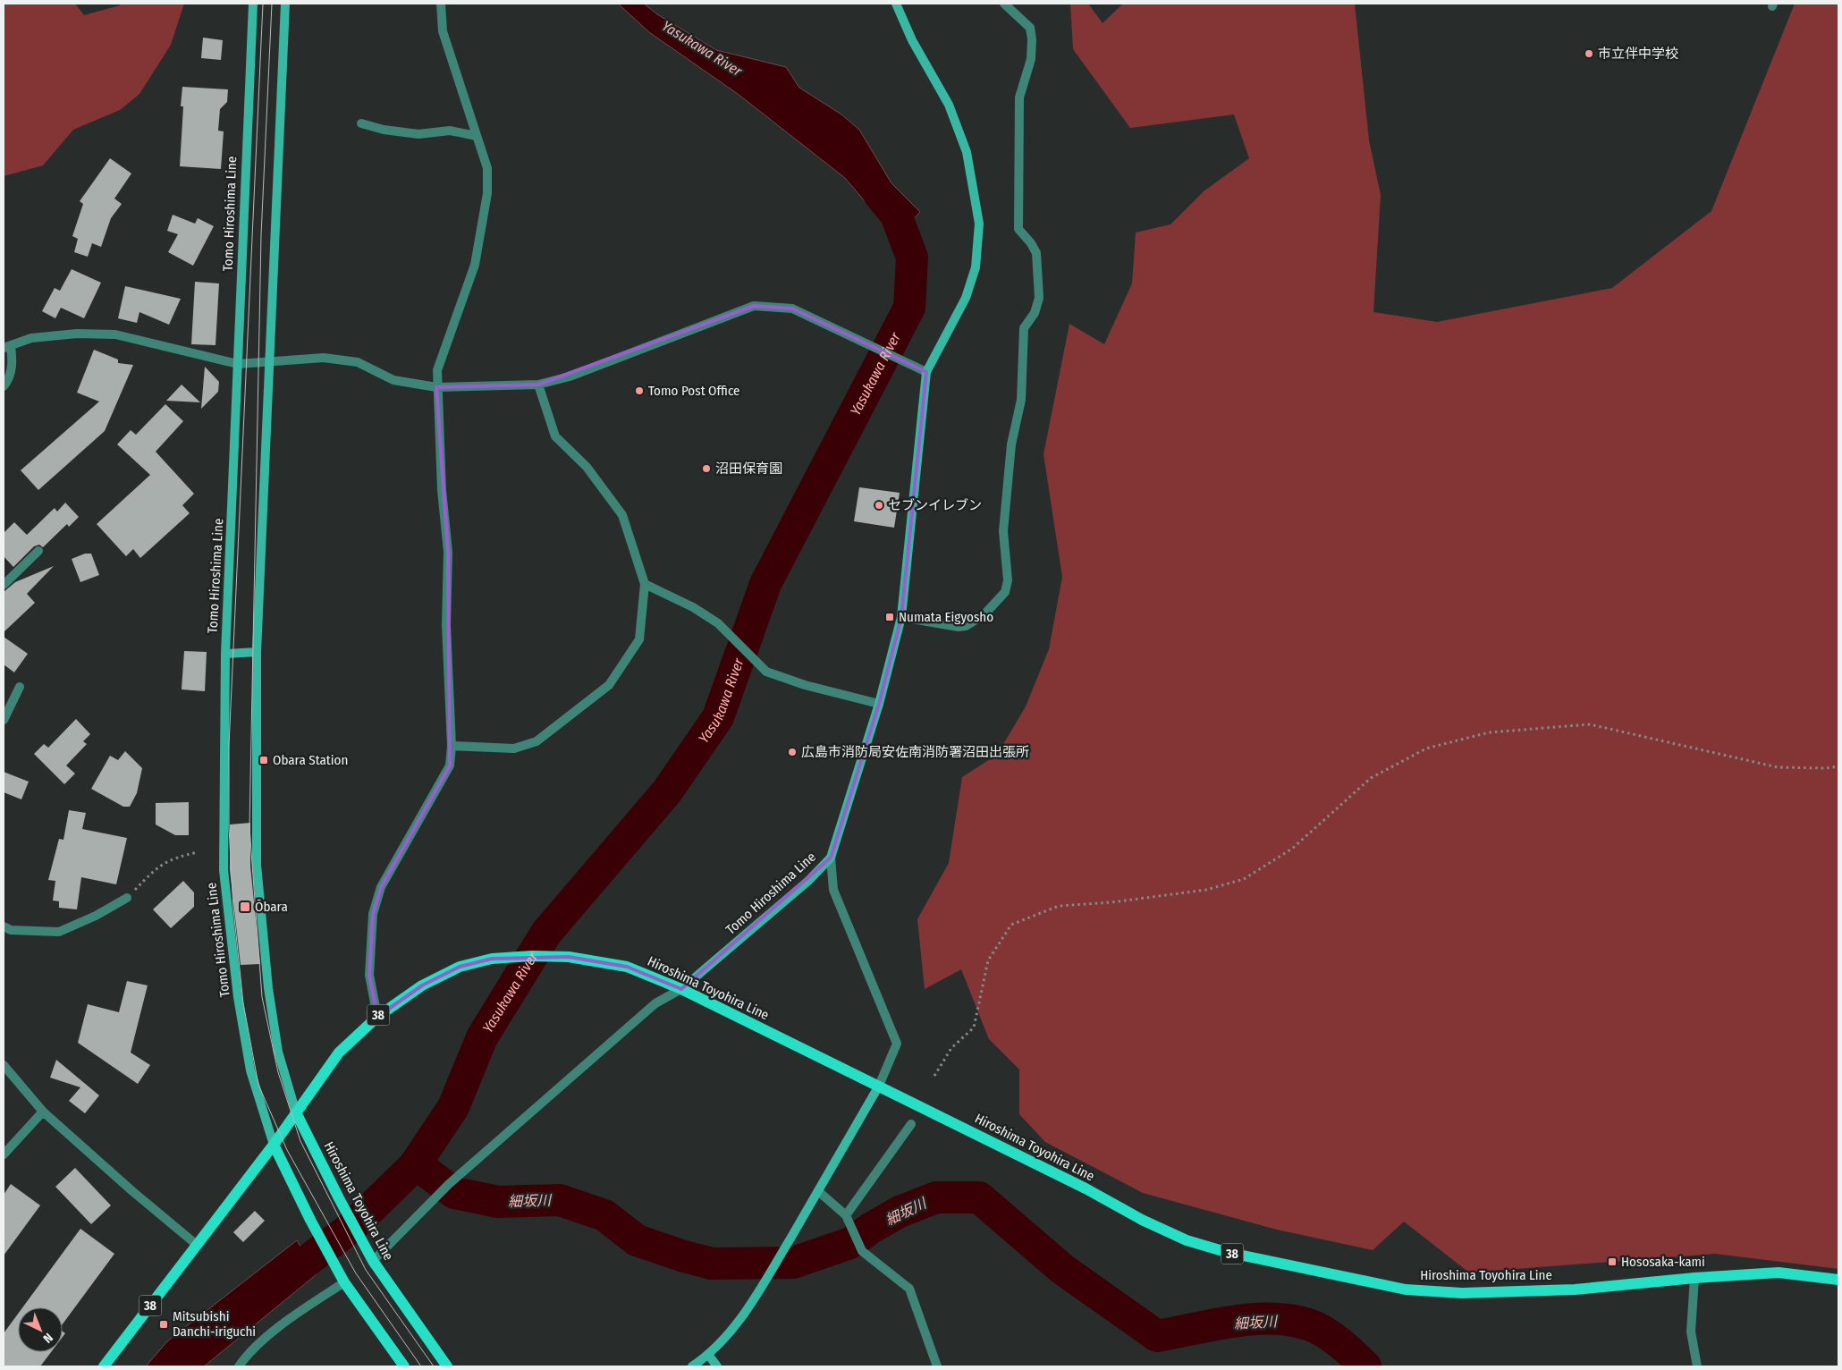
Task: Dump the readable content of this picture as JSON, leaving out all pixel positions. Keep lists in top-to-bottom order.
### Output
{
  "streets": {
    "main road": ["Tomo Hiroshima Line", "Hiroshima Toyohira Line", "38"]
  },
  "crossings": [
    ["Tomo Hiroshima Line", "Hiroshima Toyohira Line"]
  ],
  "water": ["Yasukawa River", "細坂川"],
  "places": {
    "other": [
      "市立伴中学校",
      "Tomo Post Office",
      "沼田保育園",
      "セブンイレブン",
      "広島市消防局安佐南消防署沼田出張所"
    ],
    "transit": [
      "Numata Eigyosho",
      "Obara Station",
      "Ōbara",
      "Hososaka-kami",
      "Mitsubishi Danchi-iriguchi"
    ]
  },
  "north": "bottom right"
}
